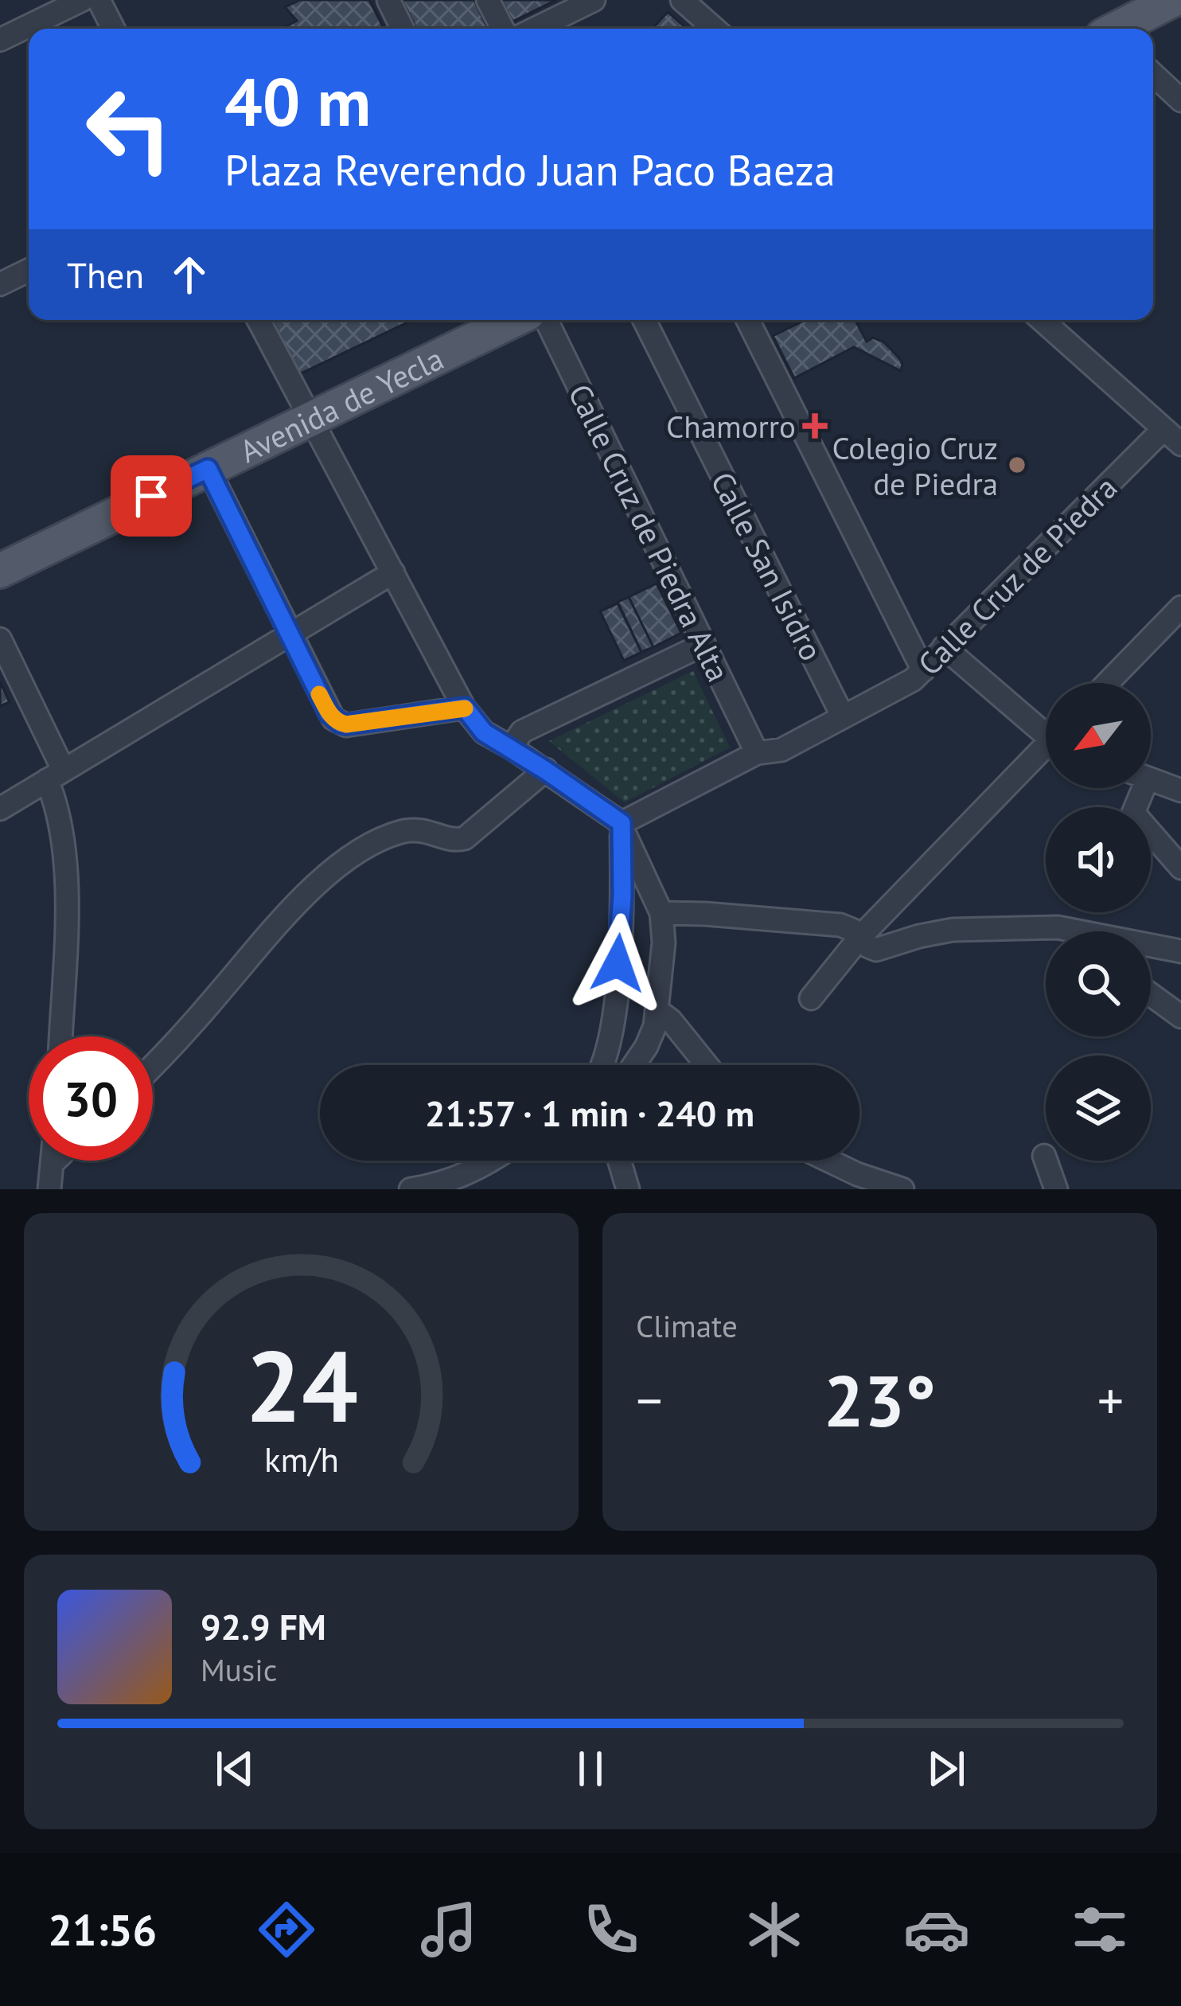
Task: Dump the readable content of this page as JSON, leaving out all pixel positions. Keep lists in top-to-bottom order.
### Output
{
  "streets": {
    "main road": ["Avenida de Yecla"],
    "street": ["Calle Cruz de Piedra Alta", "Calle San Isidro", "Calle Cruz de Piedra"]
  },
  "crossings": [
    ["Calle Cruz de Piedra Alta", "Calle Cruz de Piedra"],
    ["Calle San Isidro", "Calle Cruz de Piedra"]
  ],
  "places": {
    "health": ["Chamorro"],
    "other": ["Colegio Cruz de Piedra"]
  },
  "north": "bottom left",
  "page": {
    "turn": ["40 m", "Plaza Reverendo Juan Paco Baeza"],
    "then": "Then",
    "limit": "30",
    "trip": "21:57 · 1 min · 240 m",
    "tile": "Climate",
    "heat": ["−", "23°", "+"],
    "song": ["92.9 FM", "Music"],
    "tabs": "21:56",
    "gauge": ["24", "km/h"]
  }
}
